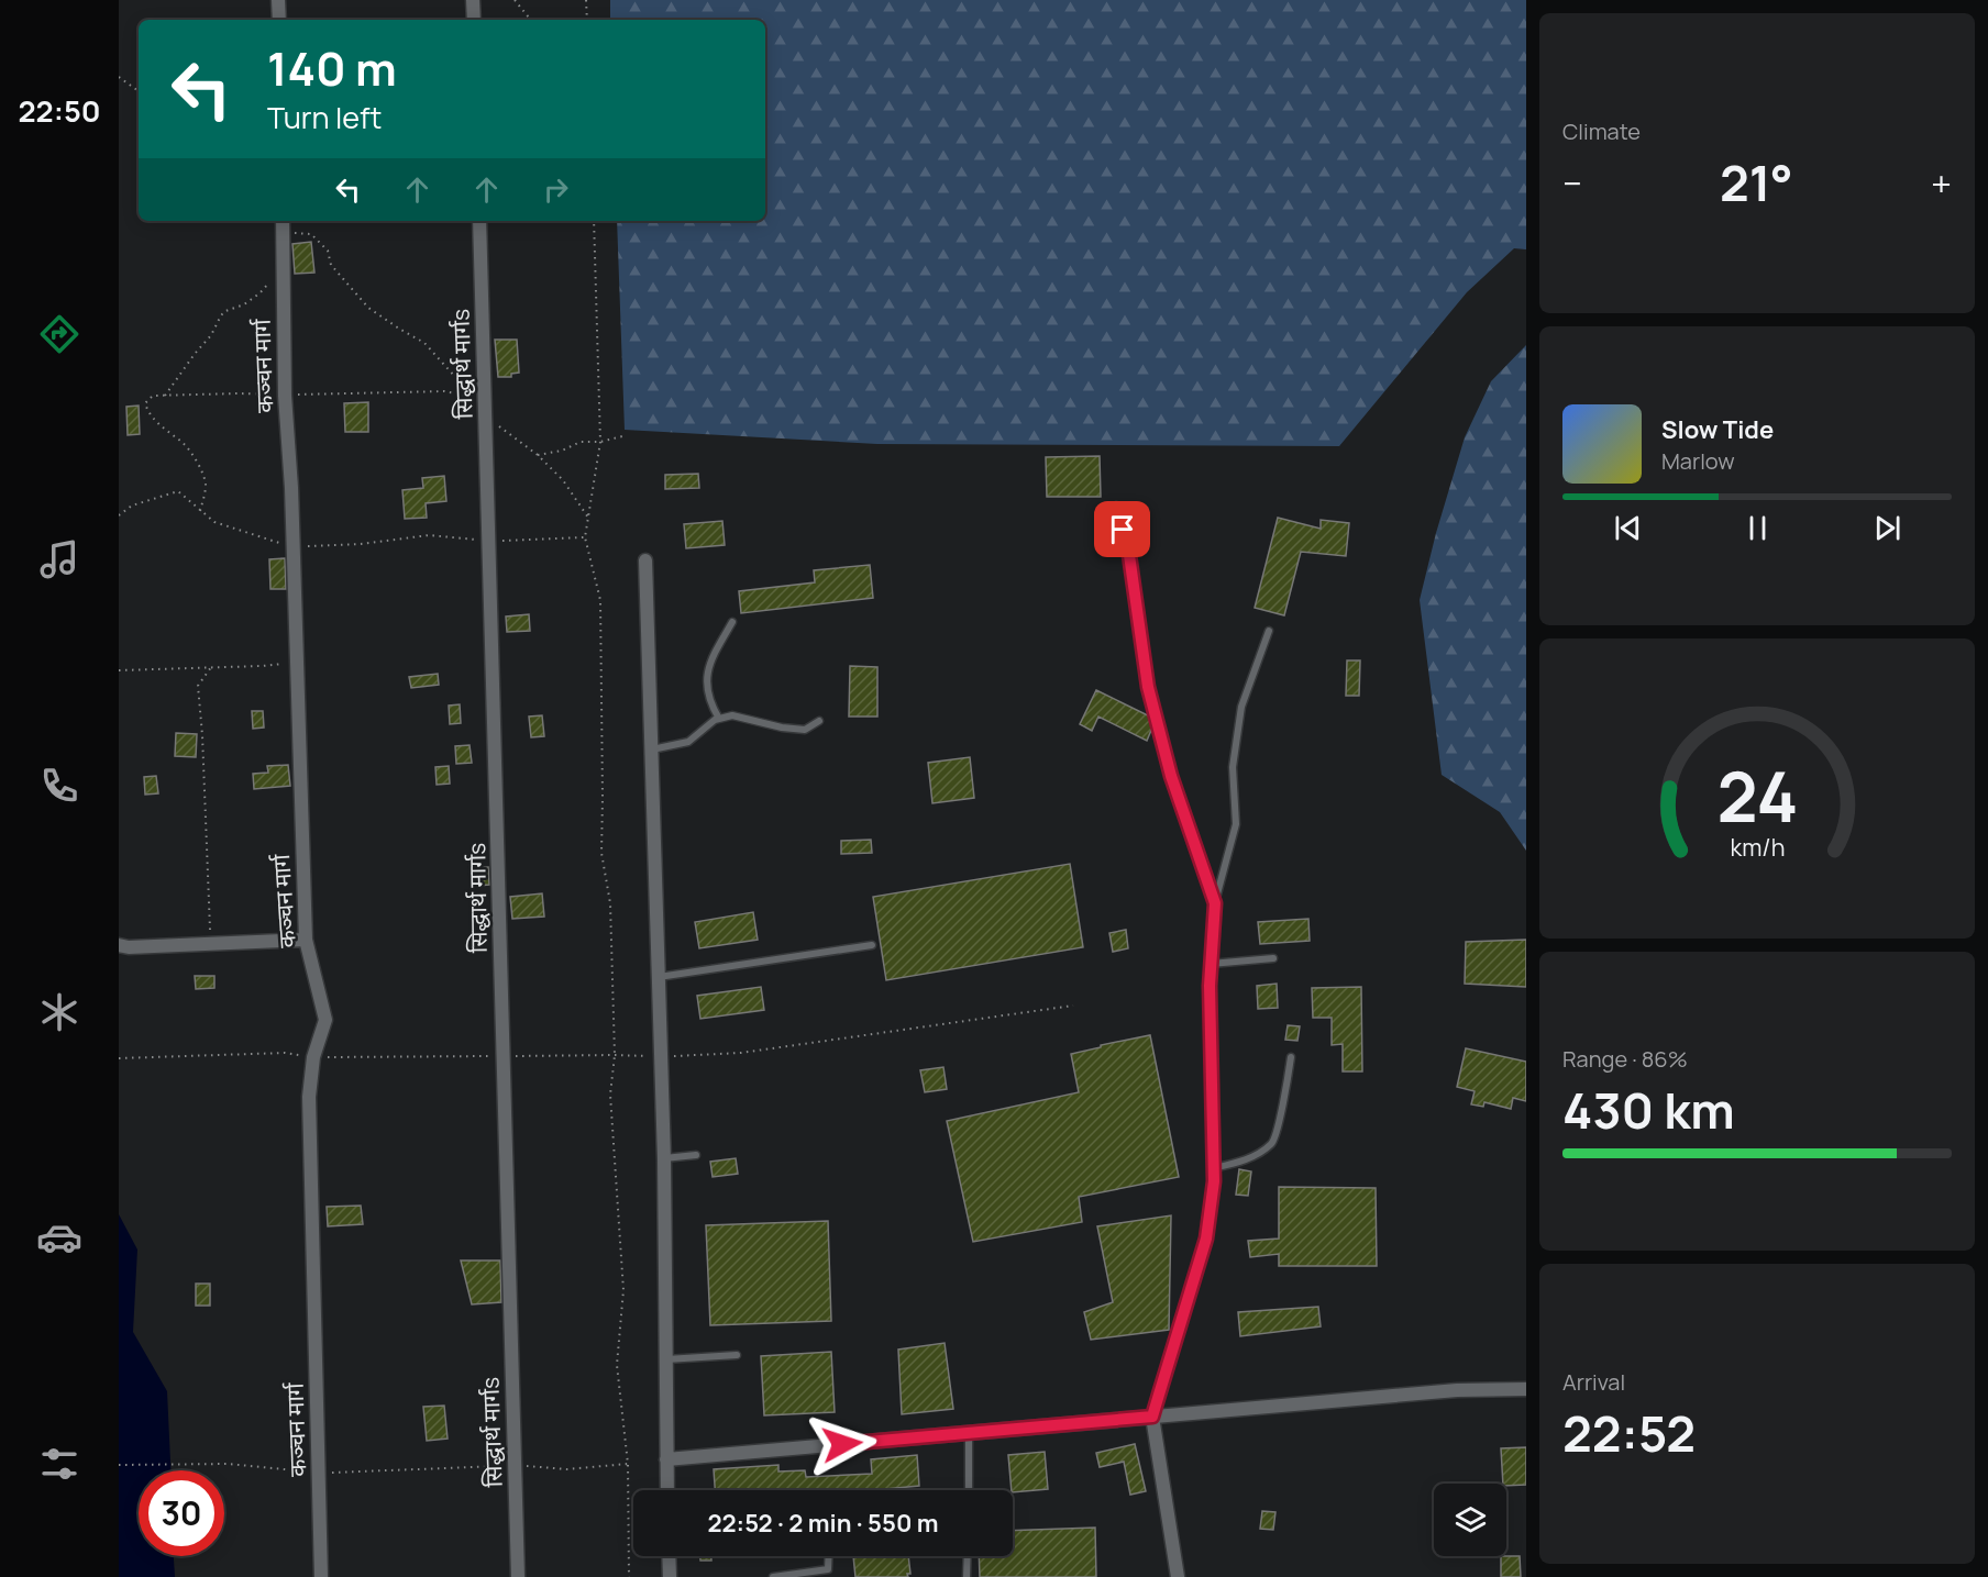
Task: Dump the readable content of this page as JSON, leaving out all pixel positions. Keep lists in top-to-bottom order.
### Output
{
  "streets": {
    "street": ["सिद्धार्थ मार्गs", "कञ्चन मार्ग"]
  },
  "page": {
    "tabs": "22:50",
    "tile": [
      "Climate",
      ["Range · 86%", "430 km"],
      ["Arrival", "22:52"]
    ],
    "turn": ["140 m", "Turn left"],
    "heat": ["−", "21°", "+"],
    "song": ["Slow Tide", "Marlow"],
    "limit": "30",
    "trip": "22:52 · 2 min · 550 m",
    "gauge": ["24", "km/h"]
  }
}
